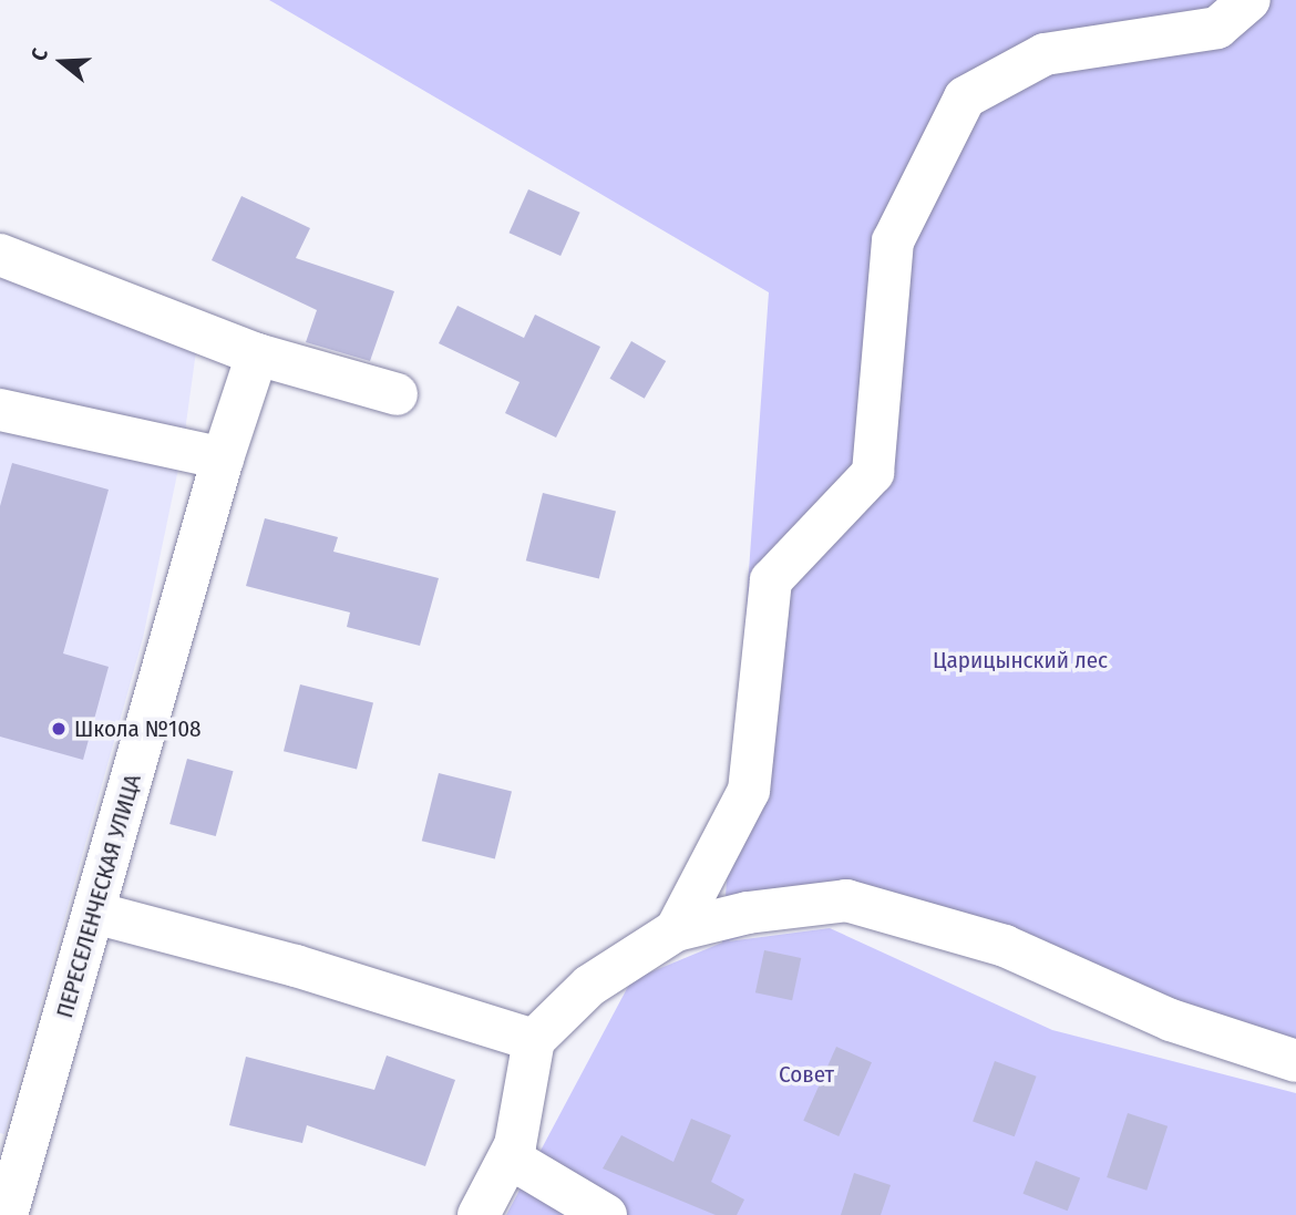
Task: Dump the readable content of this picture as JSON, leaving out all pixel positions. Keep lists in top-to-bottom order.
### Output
{
  "streets": {
    "street": ["ПЕРЕСЕЛЕНЧЕСКАЯ УЛИЦА"]
  },
  "parks": ["Царицынский лес", "Совет"],
  "places": ["Школа №108"],
  "north": "left"
}
